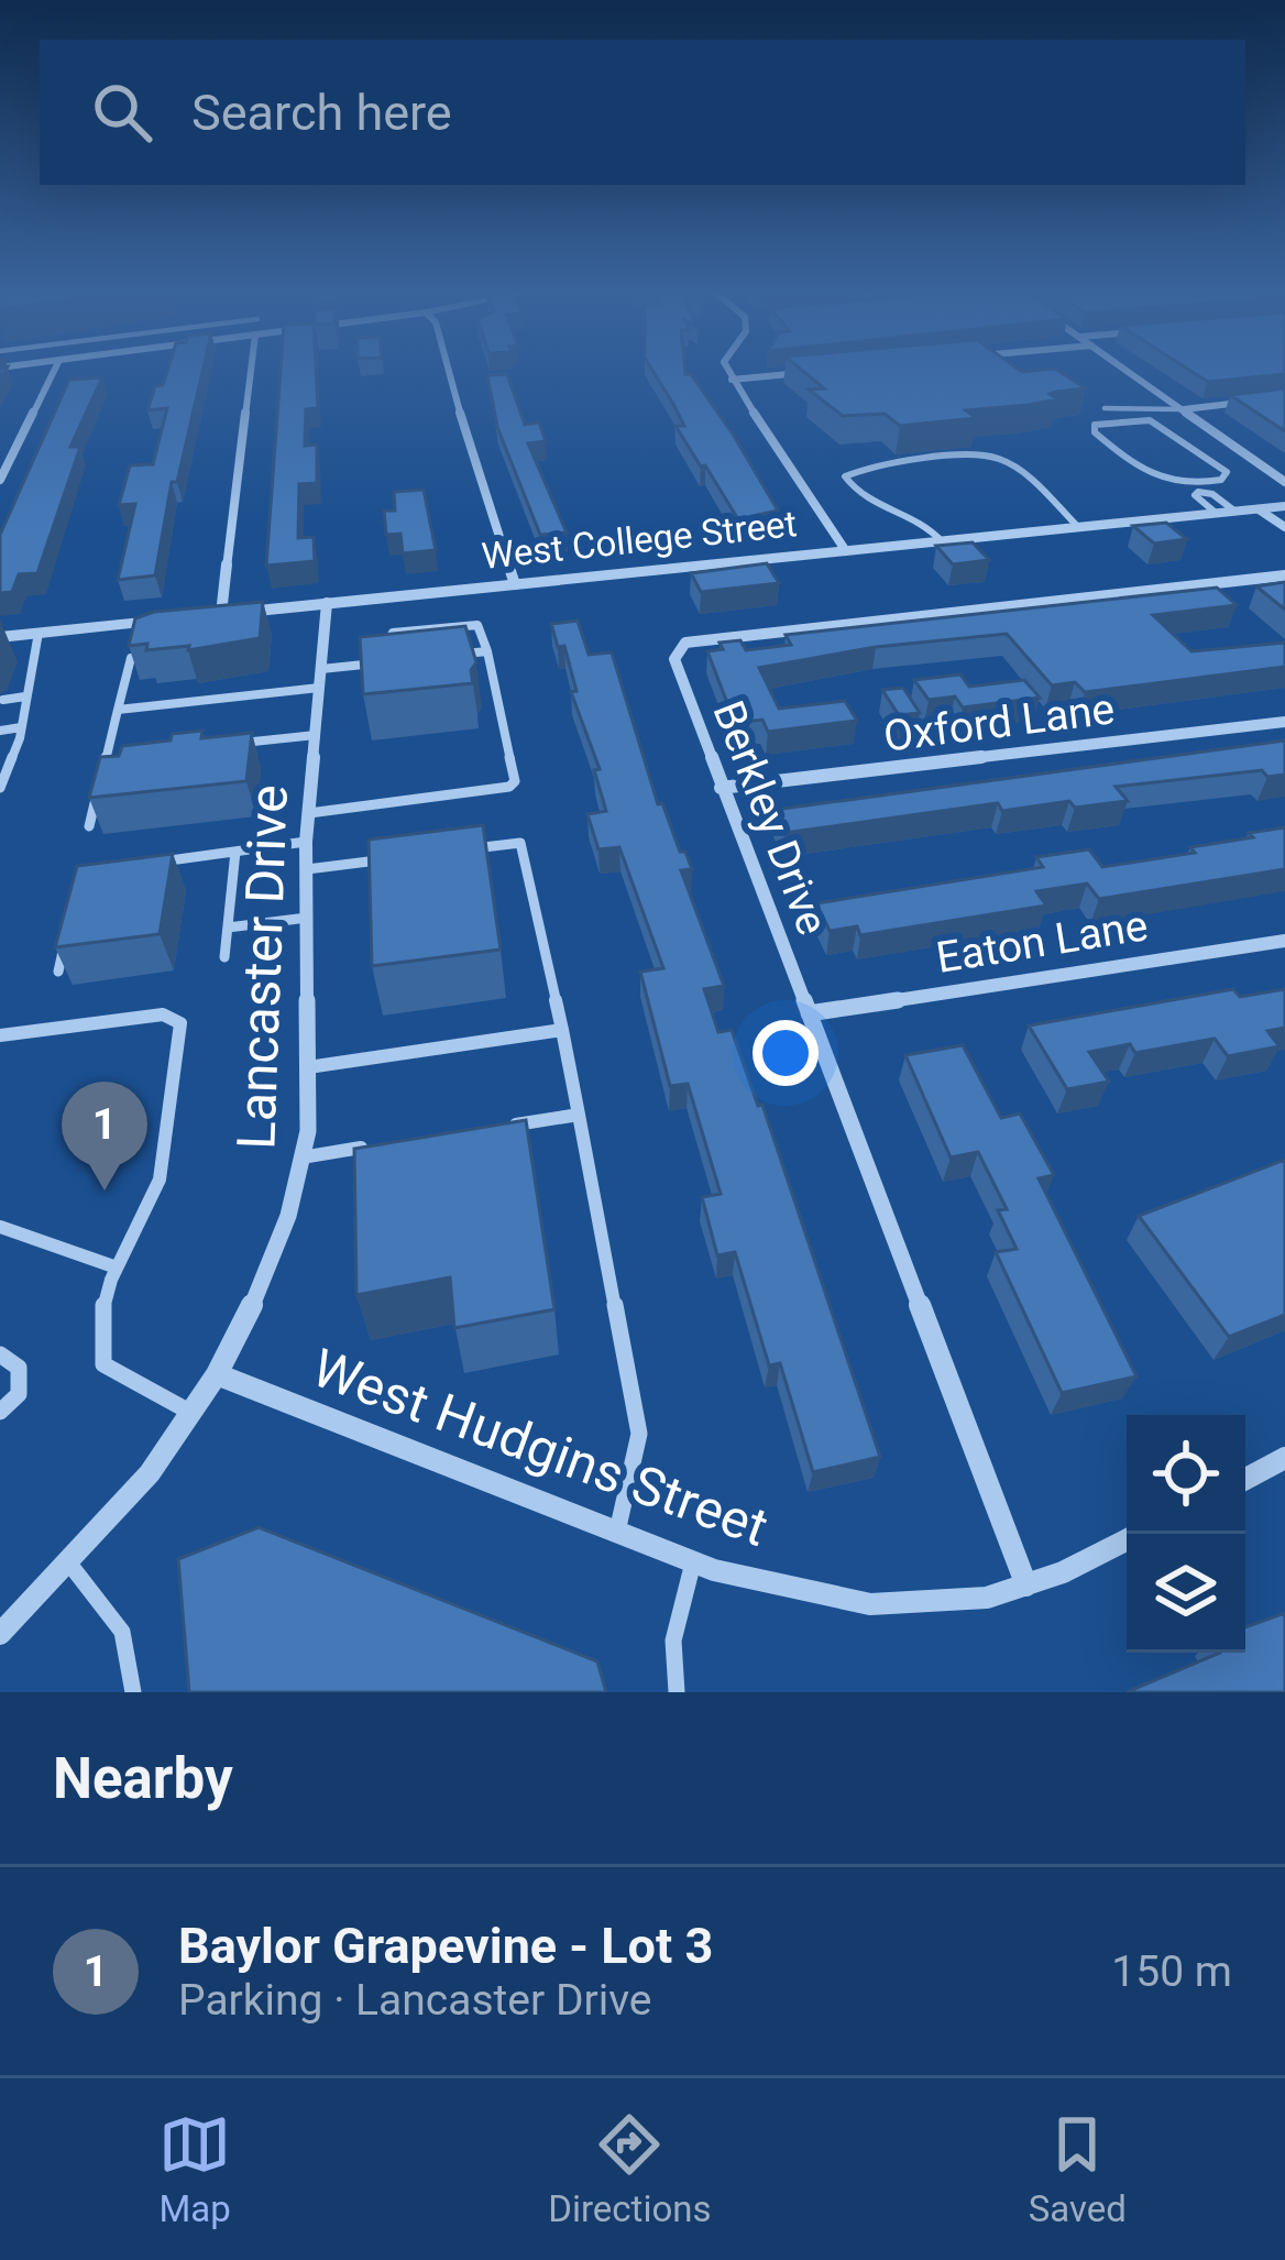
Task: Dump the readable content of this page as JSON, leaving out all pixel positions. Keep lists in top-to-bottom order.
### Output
{
  "streets": {
    "street": [
      "West College Street",
      "Oxford Lane",
      "Berkley Drive",
      "Eaton Lane",
      "Lancaster Drive",
      "West Hudgins Street"
    ]
  },
  "crossings": [
    ["West College Street", "Lancaster Drive"],
    ["Oxford Lane", "Berkley Drive"],
    ["Berkley Drive", "Eaton Lane"],
    ["Berkley Drive", "West Hudgins Street"],
    ["Lancaster Drive", "West Hudgins Street"]
  ],
  "page": {
    "search": "Search here",
    "pins": "1",
    "heading": "Nearby",
    "list": [
      {
        "mark": "1",
        "name": "Baylor Grapevine - Lot 3",
        "note": "Parking · Lancaster Drive",
        "value": "150 m"
      }
    ],
    "nav": ["Map", "Directions", "Saved"]
  }
}
